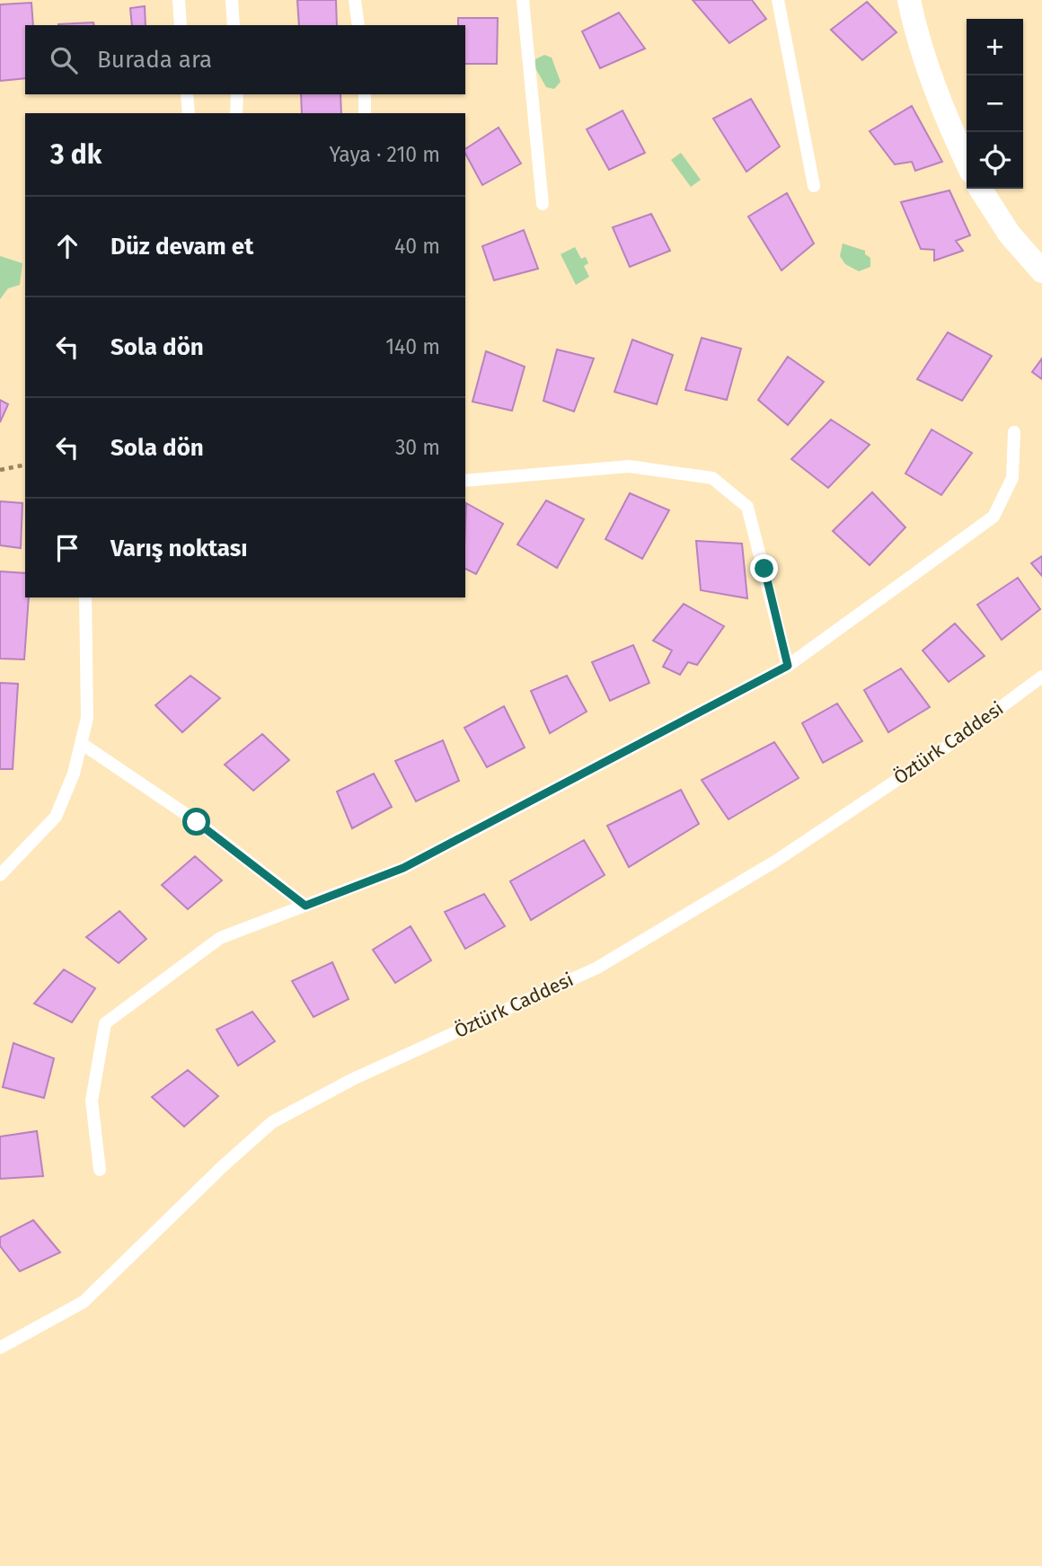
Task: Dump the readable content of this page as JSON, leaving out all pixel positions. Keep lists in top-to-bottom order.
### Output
{
  "streets": {
    "lane": ["Öztürk Caddesi"]
  },
  "page": {
    "map_buttons": ["+", "−"],
    "search": "Burada ara",
    "heading": ["3 dk", "Yaya · 210 m"],
    "list": [
      ["Düz devam et", "40 m"],
      ["Sola dön", "140 m"],
      ["Sola dön", "30 m"],
      "Varış noktası"
    ]
  }
}
